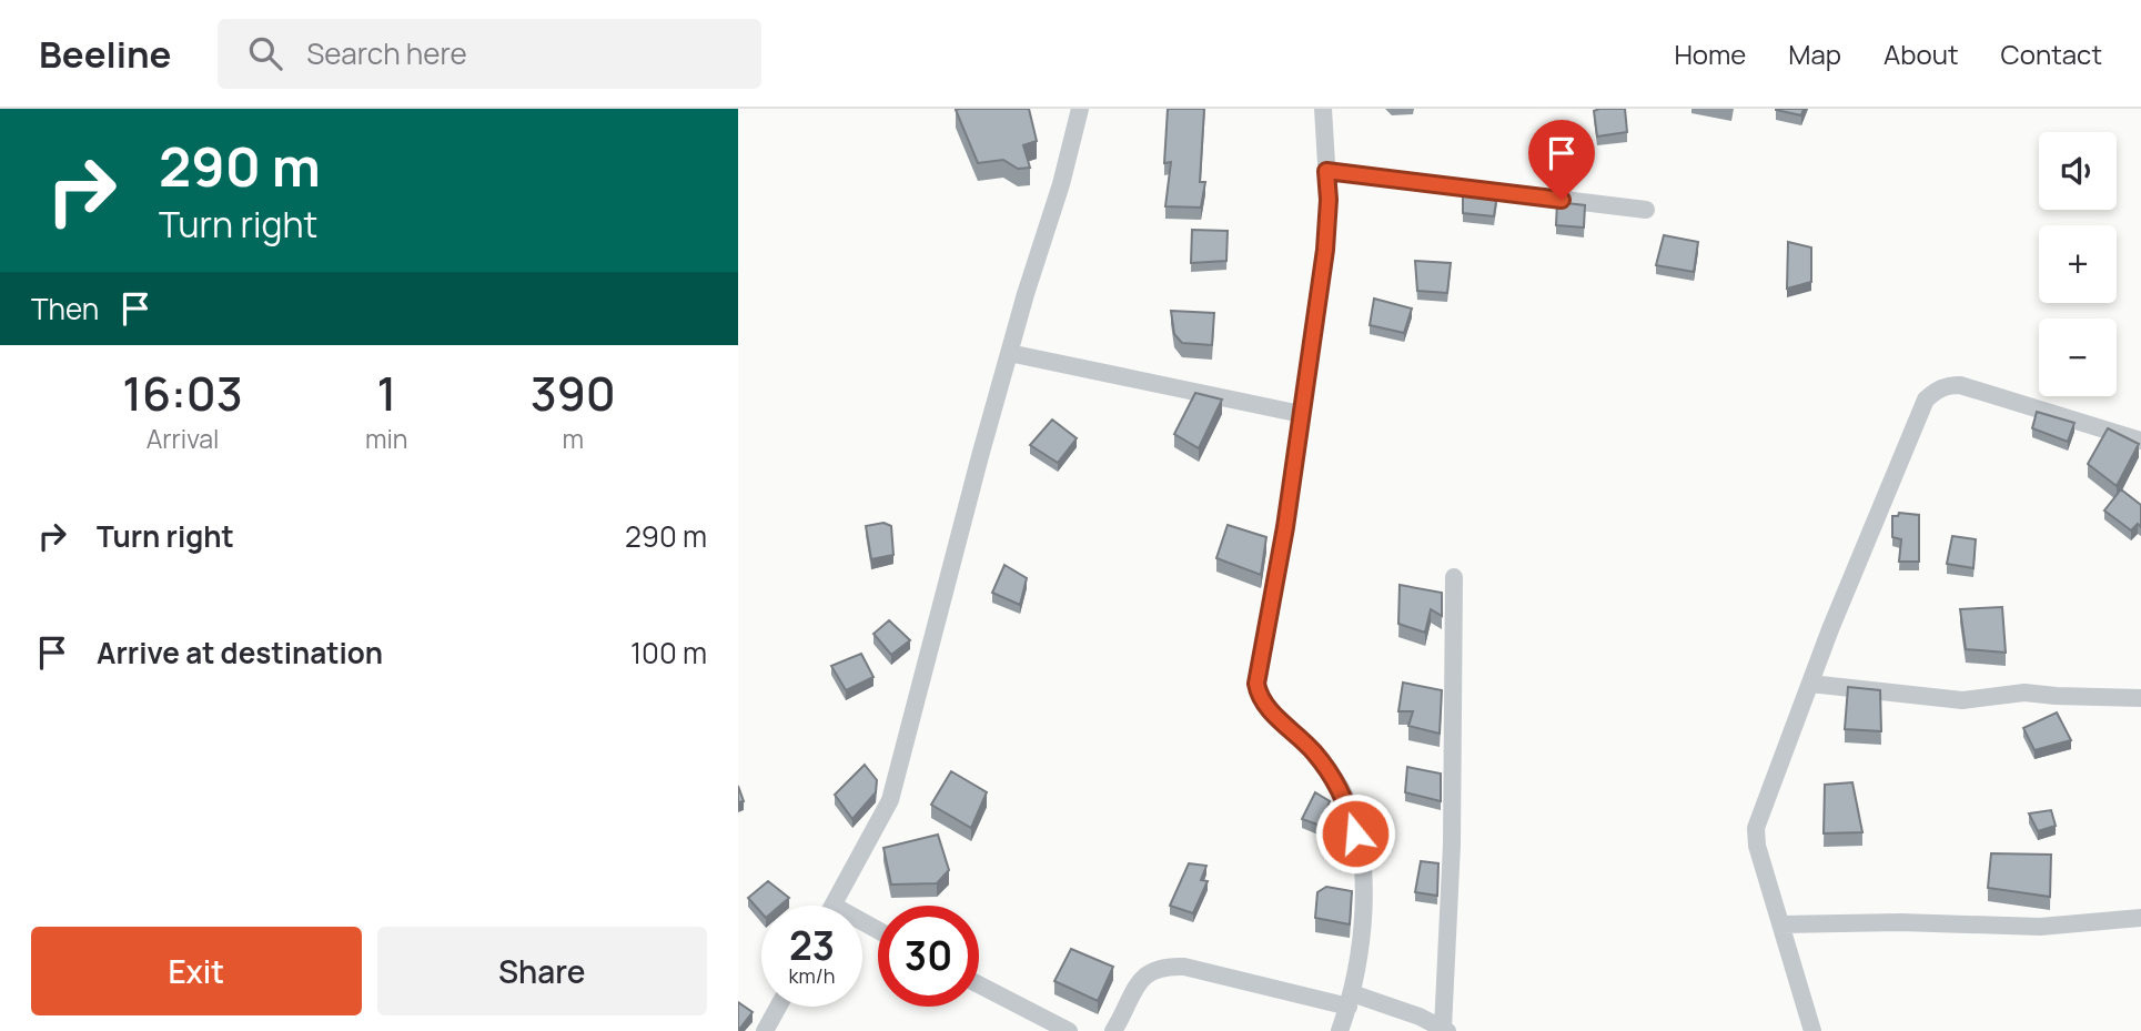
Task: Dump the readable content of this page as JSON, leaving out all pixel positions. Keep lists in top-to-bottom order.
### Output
{
  "page": {
    "header": "Beeline",
    "search": "Search here",
    "nav": [
      "Home",
      "Map",
      "About",
      "Contact"
    ],
    "turn": ["290 m", "Turn right"],
    "map_buttons": ["+", "−"],
    "then": "Then",
    "eta": [
      "16:03",
      "Arrival",
      "1",
      "min",
      "390",
      "m"
    ],
    "list": [
      {
        "name": "Turn right",
        "value": "290 m"
      },
      {
        "name": "Arrive at destination",
        "value": "100 m"
      }
    ],
    "speed": "23 km/h",
    "limit": "30",
    "buttons": ["Exit", "Share"]
  }
}
